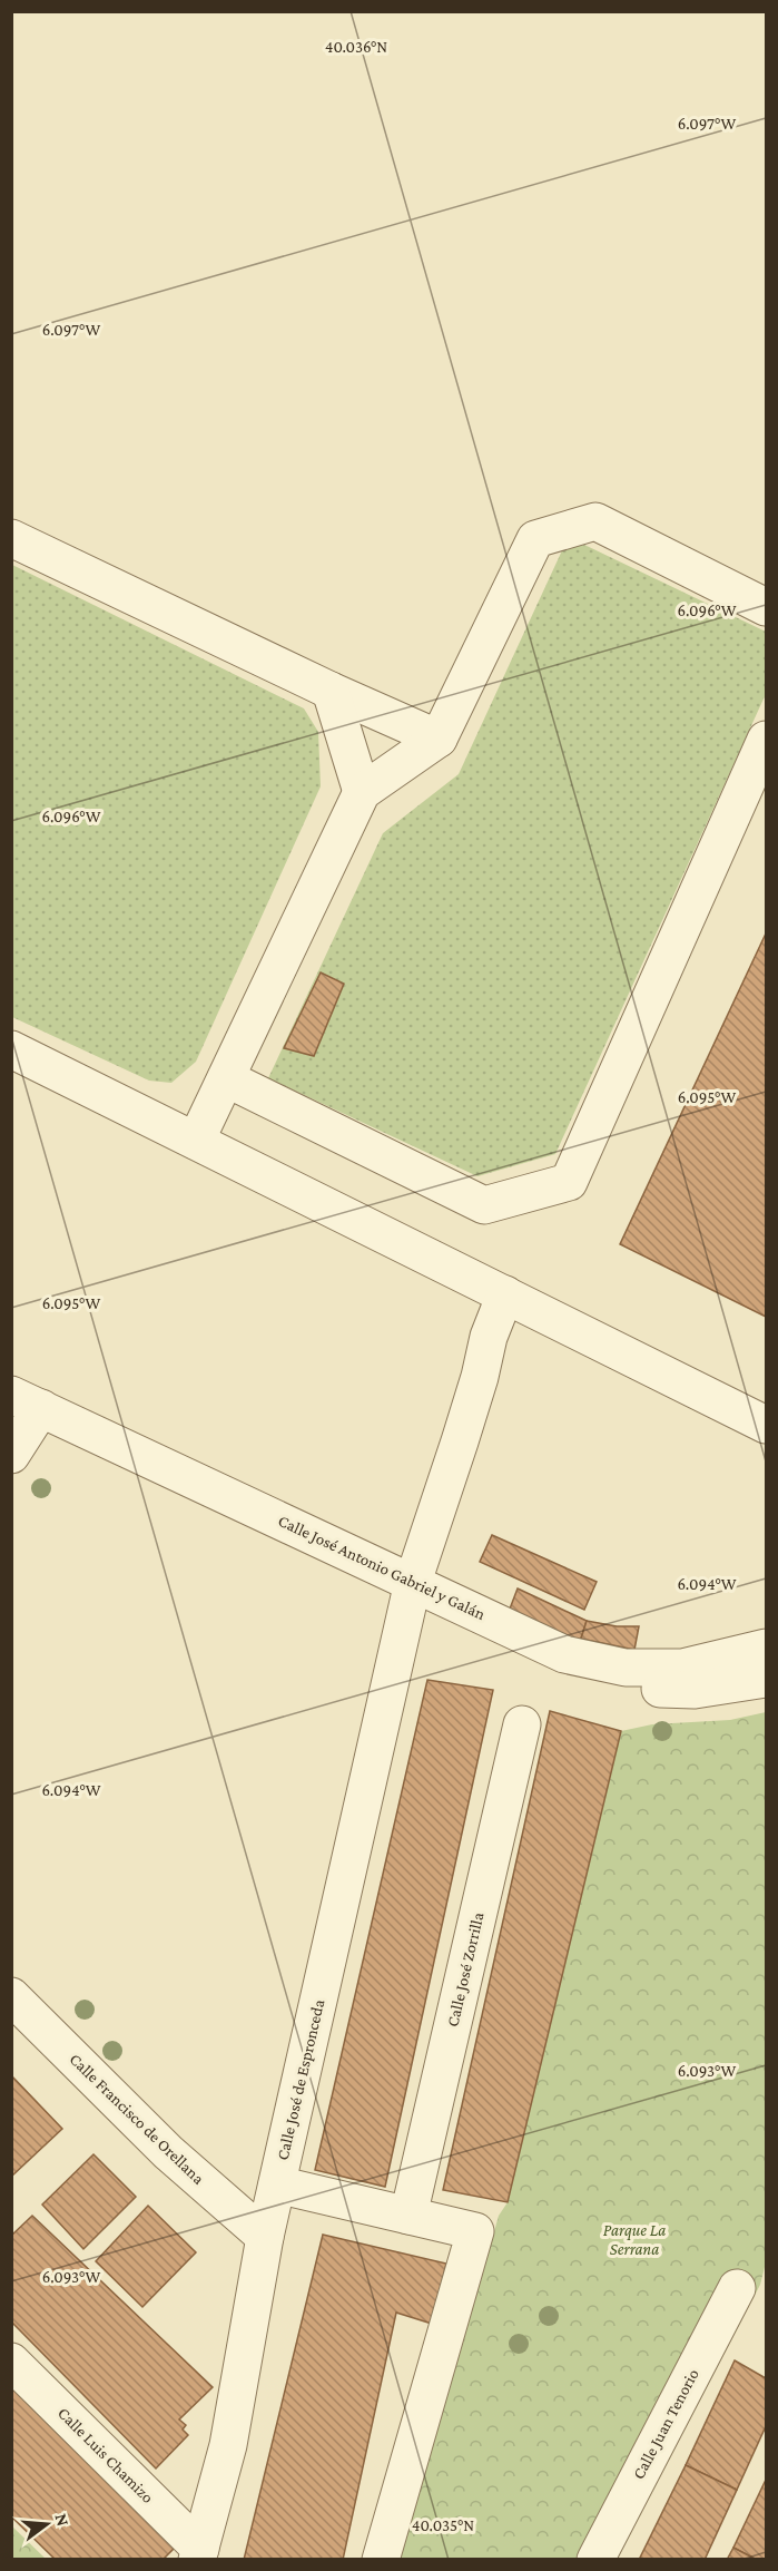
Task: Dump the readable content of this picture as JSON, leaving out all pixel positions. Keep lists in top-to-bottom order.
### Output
{
  "streets": {
    "street": [
      "Calle José Antonio Gabriel y Galán",
      "Calle José Zorrilla",
      "Calle José de Espronceda",
      "Calle Francisco de Orellana",
      "Calle Juan Tenorio",
      "Calle Luis Chamizo"
    ]
  },
  "crossings": [
    ["Calle José Antonio Gabriel y Galán", "Calle José de Espronceda"],
    ["Calle José de Espronceda", "Calle Francisco de Orellana"],
    ["Calle José de Espronceda", "Calle Luis Chamizo"]
  ],
  "parks": ["Parque La Serrana"],
  "north": "right",
  "coordinates": [
    "40.036°N",
    "6.097°W",
    "6.096°W",
    "6.095°W",
    "6.094°W",
    "6.093°W",
    "40.035°N"
  ]
}
